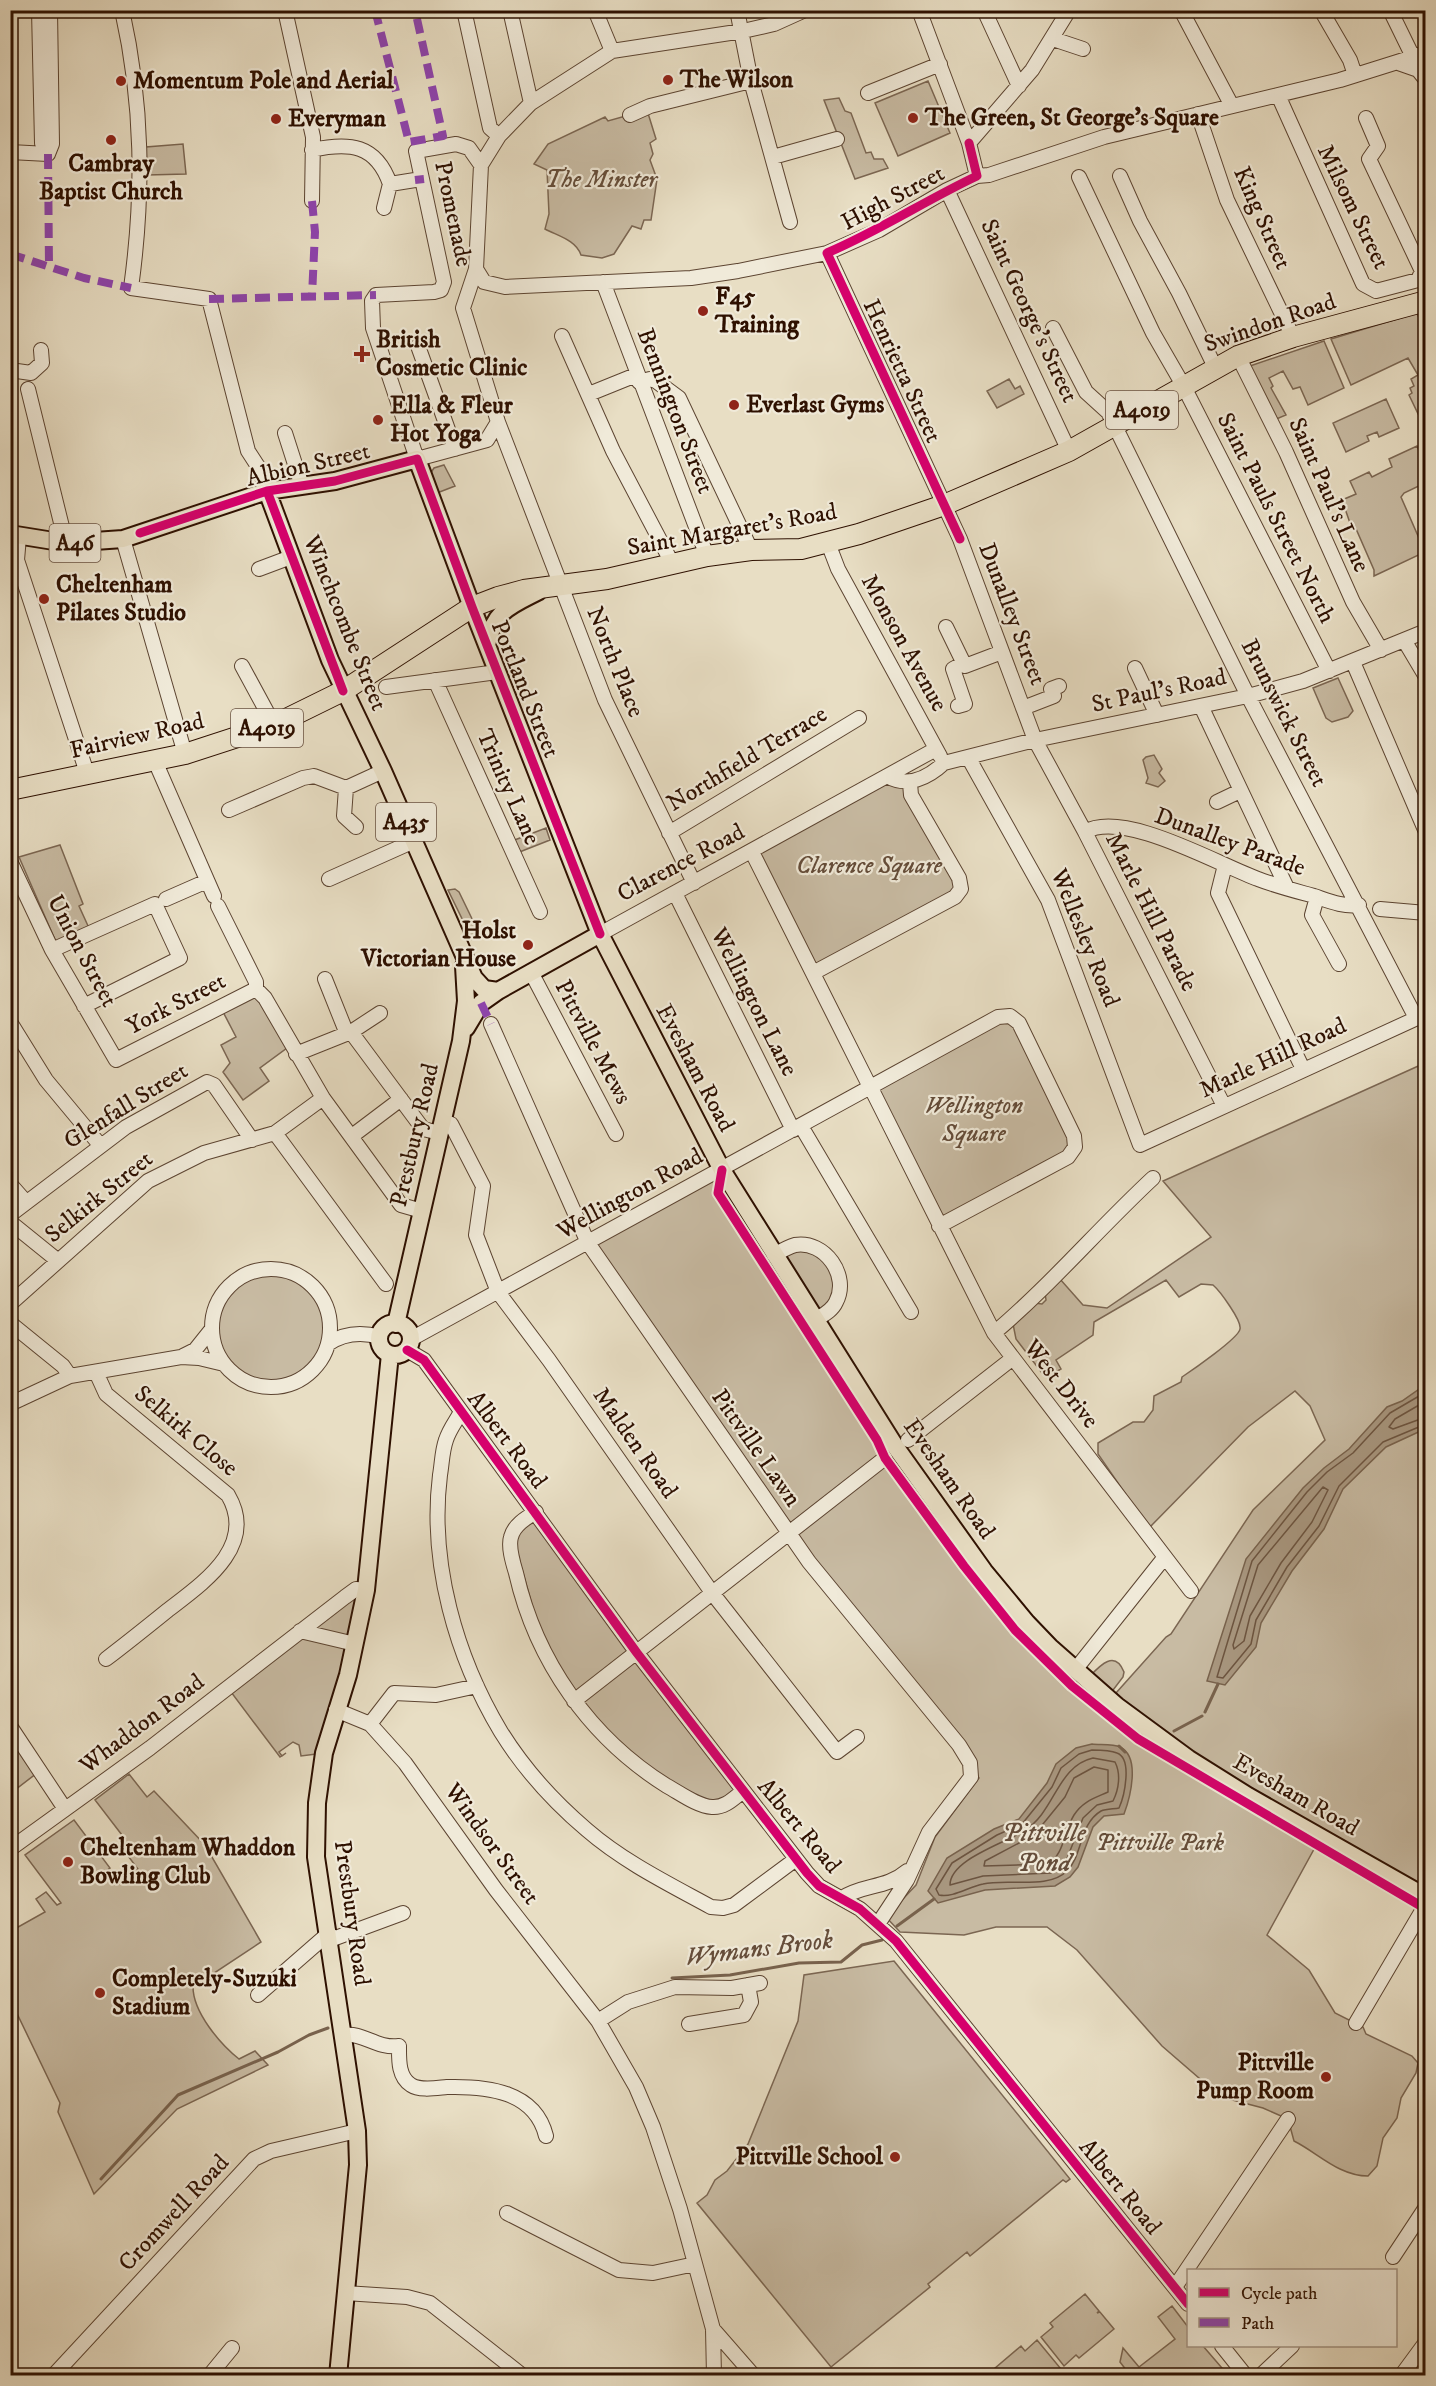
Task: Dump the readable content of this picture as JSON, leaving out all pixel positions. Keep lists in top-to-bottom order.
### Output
{
  "streets": {
    "highway": [
      "Swindon Road",
      "A4019",
      "Saint Margaret's Road",
      "Fairview Road"
    ],
    "main road": [
      "Albion Street",
      "A46",
      "Winchcombe Street",
      "Portland Street",
      "A435",
      "Clarence Road",
      "Evesham Road",
      "Prestbury Road"
    ],
    "street": [
      "High Street",
      "Milsom Street",
      "Promenade",
      "King Street",
      "Saint George's Street",
      "Henrietta Street",
      "Bennington Street",
      "Saint Paul's Lane",
      "Saint Pauls Street North",
      "Dunalley Street",
      "Monson Avenue",
      "North Place",
      "St Paul's Road",
      "Brunswick Street",
      "Northfield Terrace",
      "Trinity Lane",
      "Dunalley Parade",
      "Marle Hill Parade",
      "Wellesley Road",
      "Union Street",
      "Wellington Lane",
      "York Street",
      "Pittville Mews",
      "Marle Hill Road",
      "Glenfall Street",
      "Wellington Road",
      "Selkirk Street",
      "West Drive",
      "Selkirk Close",
      "Albert Road",
      "Malden Road",
      "Pittville Lawn",
      "Whaddon Road",
      "Windsor Street",
      "Cromwell Road"
    ]
  },
  "crossings": [
    ["High Street", "Milsom Street"],
    ["High Street", "King Street"],
    ["High Street", "Saint George's Street"],
    ["High Street", "Henrietta Street"],
    ["High Street", "Bennington Street"],
    ["High Street", "North Place"],
    ["Promenade", "Albion Street"],
    ["Promenade", "Portland Street"],
    ["King Street", "Swindon Road"],
    ["Saint George's Street", "Swindon Road"],
    ["Swindon Road", "Henrietta Street"],
    ["Swindon Road", "Saint Paul's Lane"],
    ["Swindon Road", "Saint Pauls Street North"],
    ["Swindon Road", "Saint Margaret's Road"],
    ["Swindon Road", "Dunalley Street"],
    ["Swindon Road", "Brunswick Street"],
    ["Henrietta Street", "Saint Margaret's Road"],
    ["Henrietta Street", "Dunalley Street"],
    ["Bennington Street", "Saint Margaret's Road"],
    ["Albion Street", "Winchcombe Street"],
    ["Albion Street", "Portland Street"],
    ["Saint Paul's Lane", "St Paul's Road"],
    ["Saint Pauls Street North", "St Paul's Road"],
    ["Saint Margaret's Road", "Dunalley Street"],
    ["Saint Margaret's Road", "Monson Avenue"],
    ["Saint Margaret's Road", "North Place"],
    ["Saint Margaret's Road", "Fairview Road"],
    ["Dunalley Street", "St Paul's Road"],
    ["Dunalley Street", "Marle Hill Parade"],
    ["Winchcombe Street", "Fairview Road"],
    ["Winchcombe Street", "A435"],
    ["Winchcombe Street", "Prestbury Road"],
    ["Monson Avenue", "St Paul's Road"],
    ["Monson Avenue", "Clarence Road"],
    ["North Place", "Fairview Road"],
    ["North Place", "Northfield Terrace"],
    ["North Place", "Clarence Road"],
    ["Portland Street", "Fairview Road"],
    ["Portland Street", "Clarence Road"],
    ["Portland Street", "Evesham Road"],
    ["St Paul's Road", "Brunswick Street"],
    ["St Paul's Road", "Marle Hill Parade"],
    ["St Paul's Road", "Wellesley Road"],
    ["Brunswick Street", "Dunalley Parade"],
    ["Brunswick Street", "Marle Hill Road"],
    ["A435", "Clarence Road"],
    ["A435", "Prestbury Road"],
    ["Dunalley Parade", "Marle Hill Parade"],
    ["Clarence Road", "Wellington Lane"],
    ["Clarence Road", "Pittville Mews"],
    ["Clarence Road", "Evesham Road"],
    ["Clarence Road", "Prestbury Road"],
    ["Marle Hill Parade", "Marle Hill Road"],
    ["Wellesley Road", "Marle Hill Road"],
    ["Union Street", "York Street"],
    ["Wellington Lane", "Wellington Road"],
    ["Evesham Road", "Wellington Road"],
    ["Glenfall Street", "Selkirk Street"],
    ["Prestbury Road", "Wellington Road"],
    ["Prestbury Road", "Albert Road"],
    ["Prestbury Road", "Malden Road"],
    ["Prestbury Road", "Whaddon Road"],
    ["Prestbury Road", "Windsor Street"],
    ["Prestbury Road", "Cromwell Road"],
    ["Wellington Road", "Albert Road"],
    ["Wellington Road", "Malden Road"],
    ["Wellington Road", "Pittville Lawn"],
    ["Albert Road", "Pittville Lawn"]
  ],
  "water": ["Pittville Pond", "Wymans Brook"],
  "parks": [
    "The Minster",
    "Clarence Square",
    "Wellington Square",
    "Pittville Park"
  ],
  "places": {
    "other": [
      "The Wilson",
      "Momentum Pole and Aerial",
      "The Green, St George's Square",
      "Everyman",
      "Cambray Baptist Church",
      "F45 Training",
      "Everlast Gyms",
      "Ella & Fleur Hot Yoga",
      "Cheltenham Pilates Studio",
      "Holst Victorian House",
      "Cheltenham Whaddon Bowling Club",
      "Completely-Suzuki Stadium",
      "Pittville Pump Room",
      "Pittville School"
    ],
    "health": ["British Cosmetic Clinic"]
  },
  "legend": ["Cycle path", "Path"]
}
